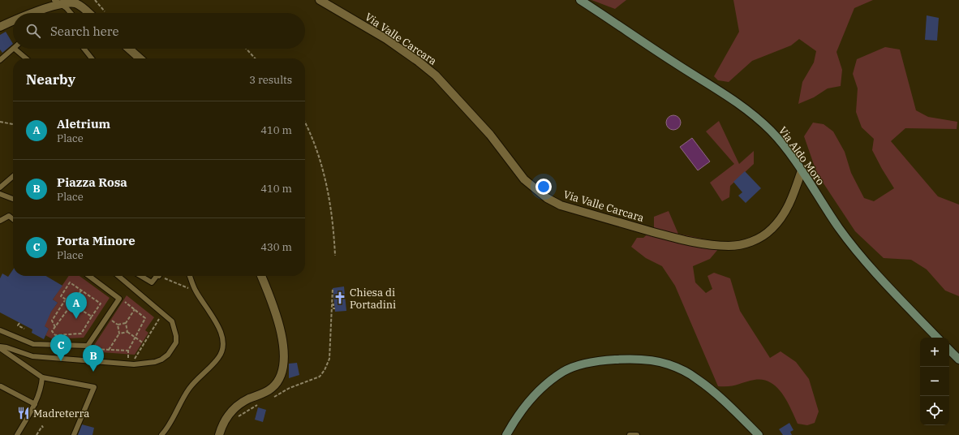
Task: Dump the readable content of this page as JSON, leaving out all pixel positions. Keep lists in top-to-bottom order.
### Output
{
  "streets": {
    "main road": ["Via Aldo Moro"],
    "street": ["Via Valle Carcara"]
  },
  "crossings": [
    ["Via Valle Carcara", "Via Aldo Moro"]
  ],
  "places": {
    "church": ["Chiesa di Portadini"],
    "restaurant": ["Madreterra"]
  },
  "page": {
    "search": "Search here",
    "heading": ["Nearby", "3 results"],
    "list": [
      {
        "mark": "A",
        "name": "Aletrium",
        "note": "Place",
        "value": "410 m"
      },
      {
        "mark": "B",
        "name": "Piazza Rosa",
        "note": "Place",
        "value": "410 m"
      },
      {
        "mark": "C",
        "name": "Porta Minore",
        "note": "Place",
        "value": "430 m"
      }
    ],
    "pins": ["A", "C", "B"],
    "map_buttons": ["+", "−"]
  }
}
